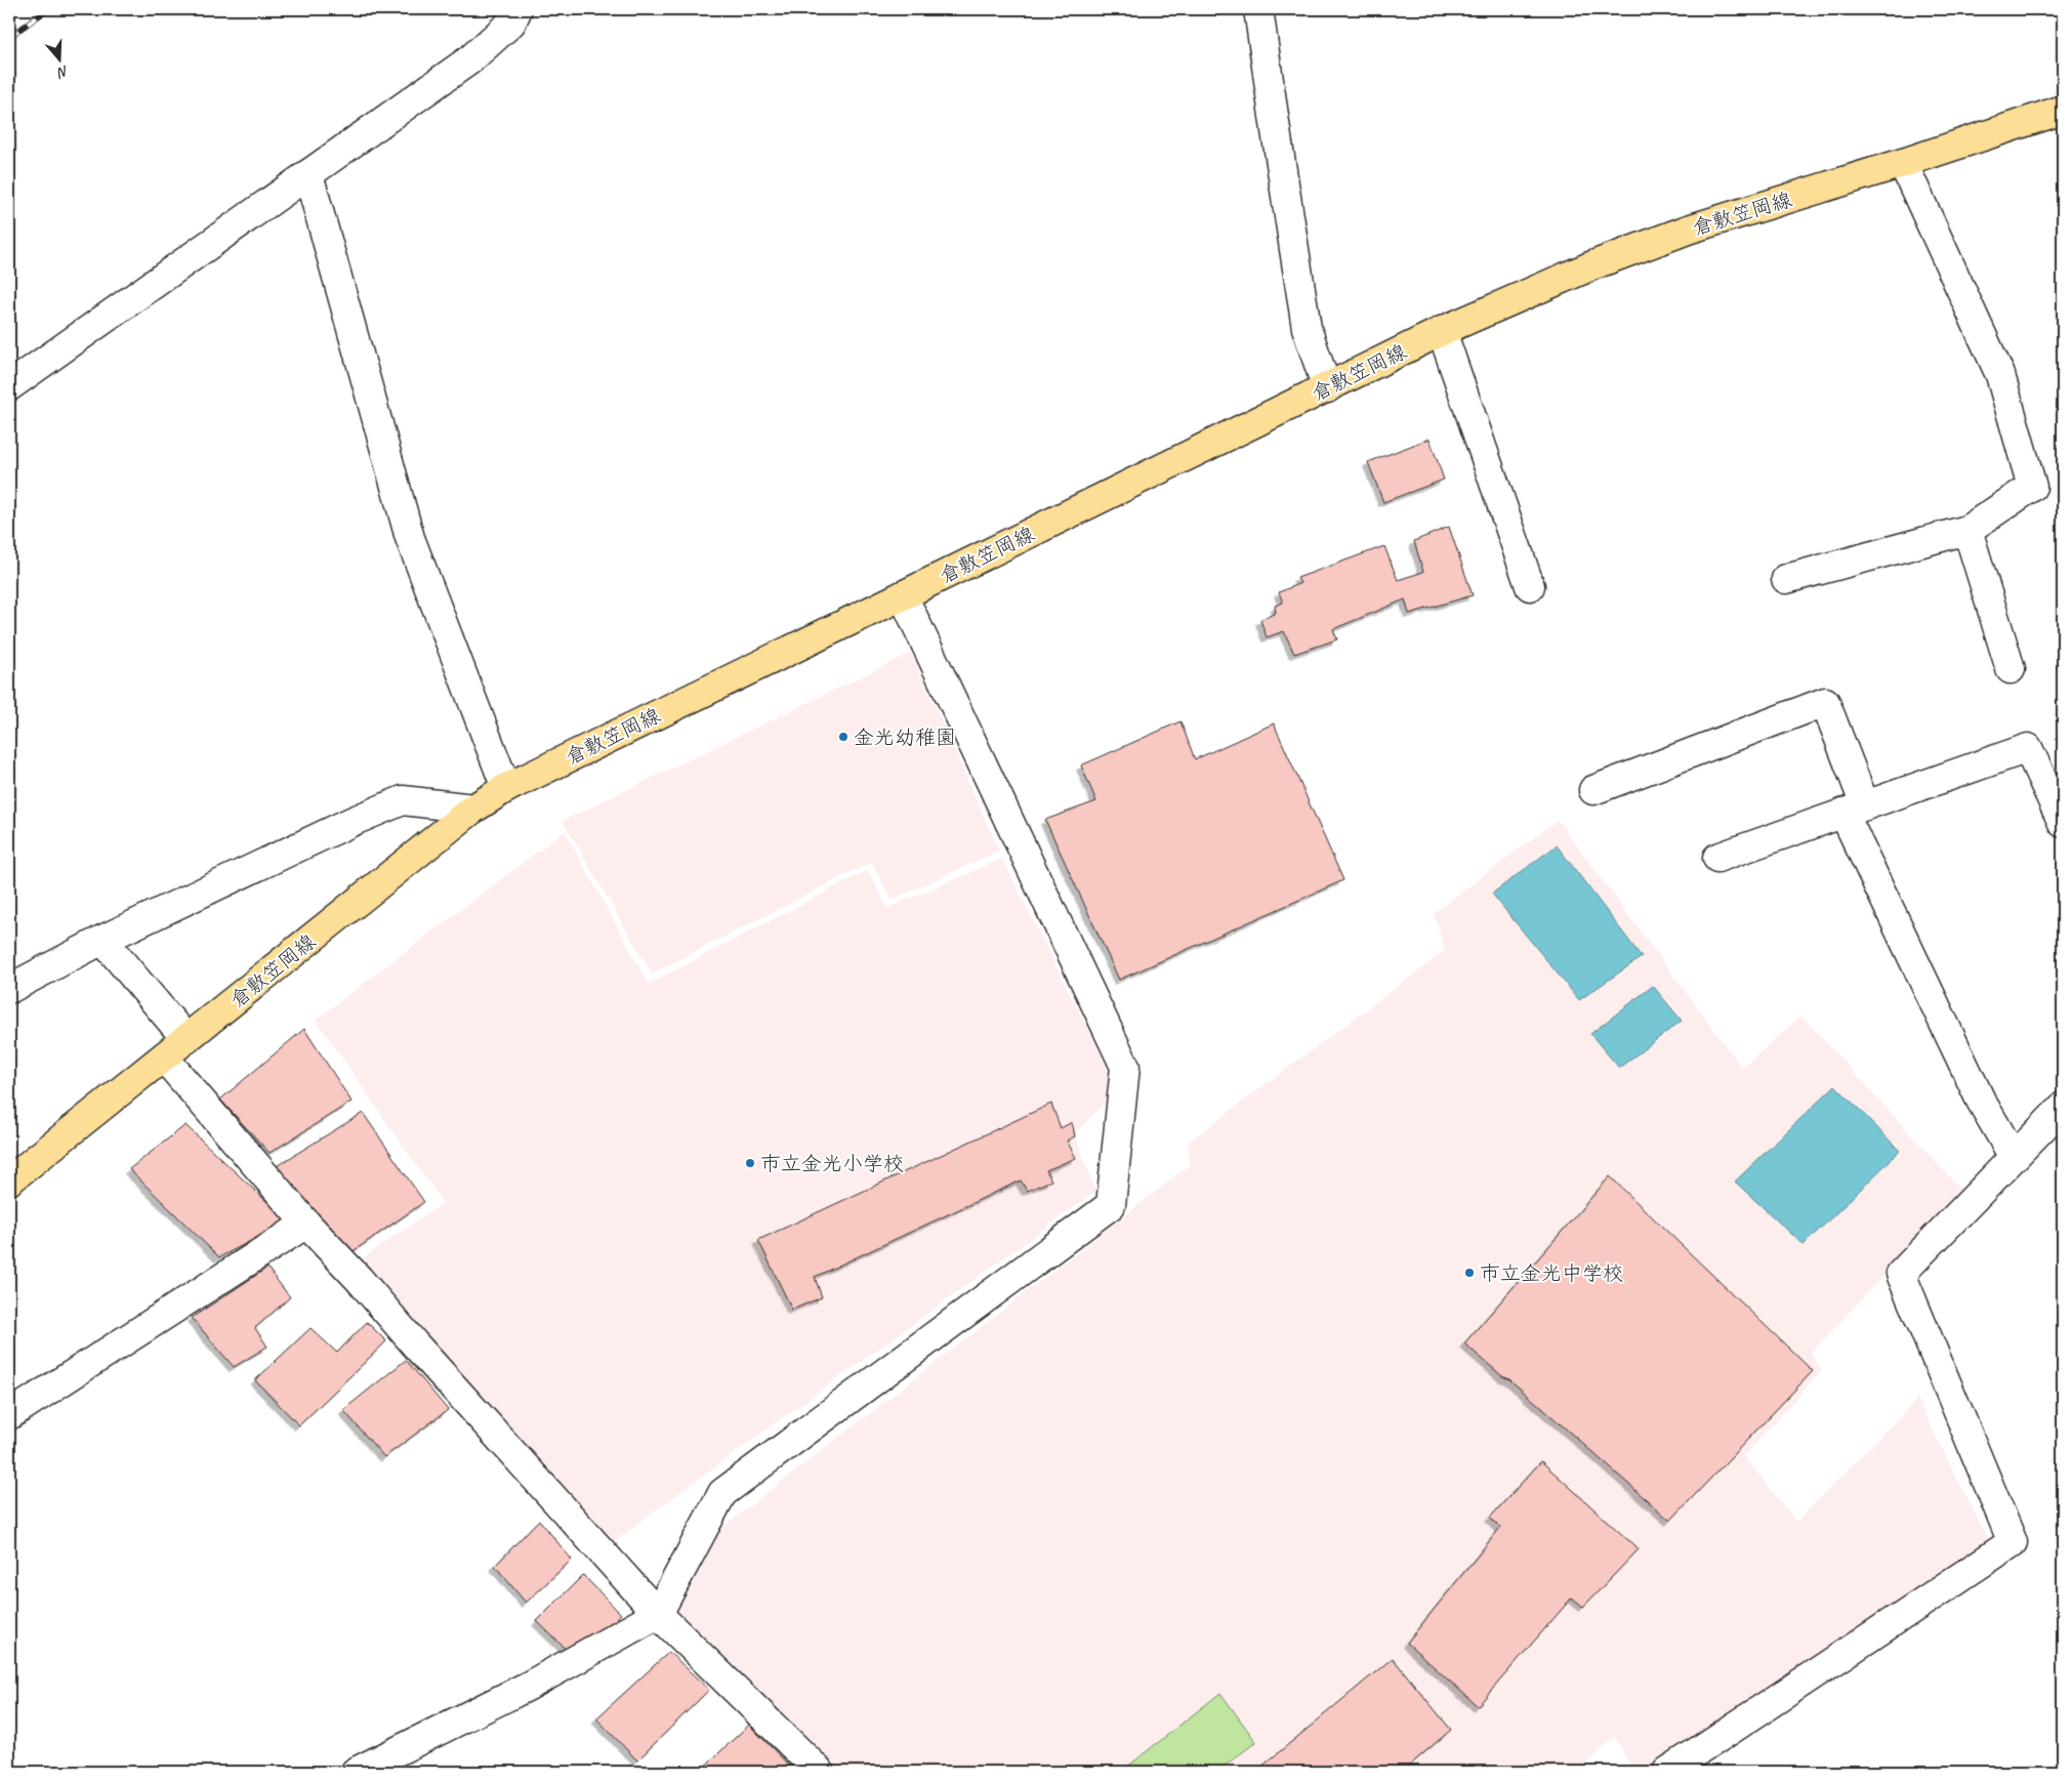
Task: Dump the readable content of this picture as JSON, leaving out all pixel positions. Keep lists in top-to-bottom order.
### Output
{
  "streets": {
    "main road": ["倉敷笠岡線"]
  },
  "places": ["金光幼稚園", "市立金光小学校", "市立金光中学校"],
  "north": "bottom"
}
